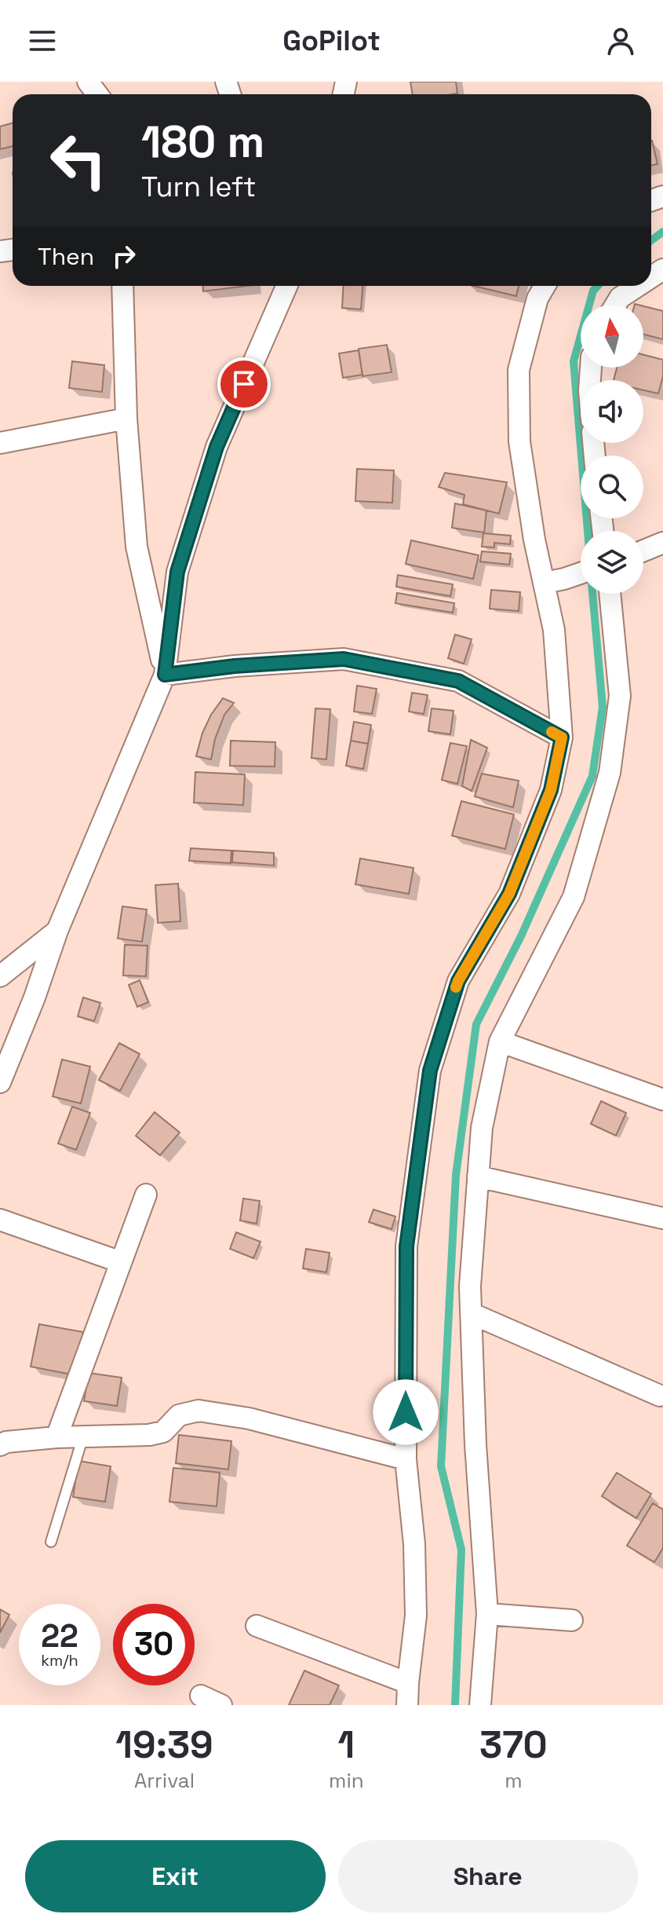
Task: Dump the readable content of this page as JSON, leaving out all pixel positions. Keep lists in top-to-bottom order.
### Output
{
  "north": "top",
  "page": {
    "header": "GoPilot",
    "turn": ["180 m", "Turn left"],
    "then": "Then",
    "speed": "22 km/h",
    "limit": "30",
    "eta": [
      "19:39",
      "Arrival",
      "1",
      "min",
      "370",
      "m"
    ],
    "buttons": ["Exit", "Share"]
  }
}
